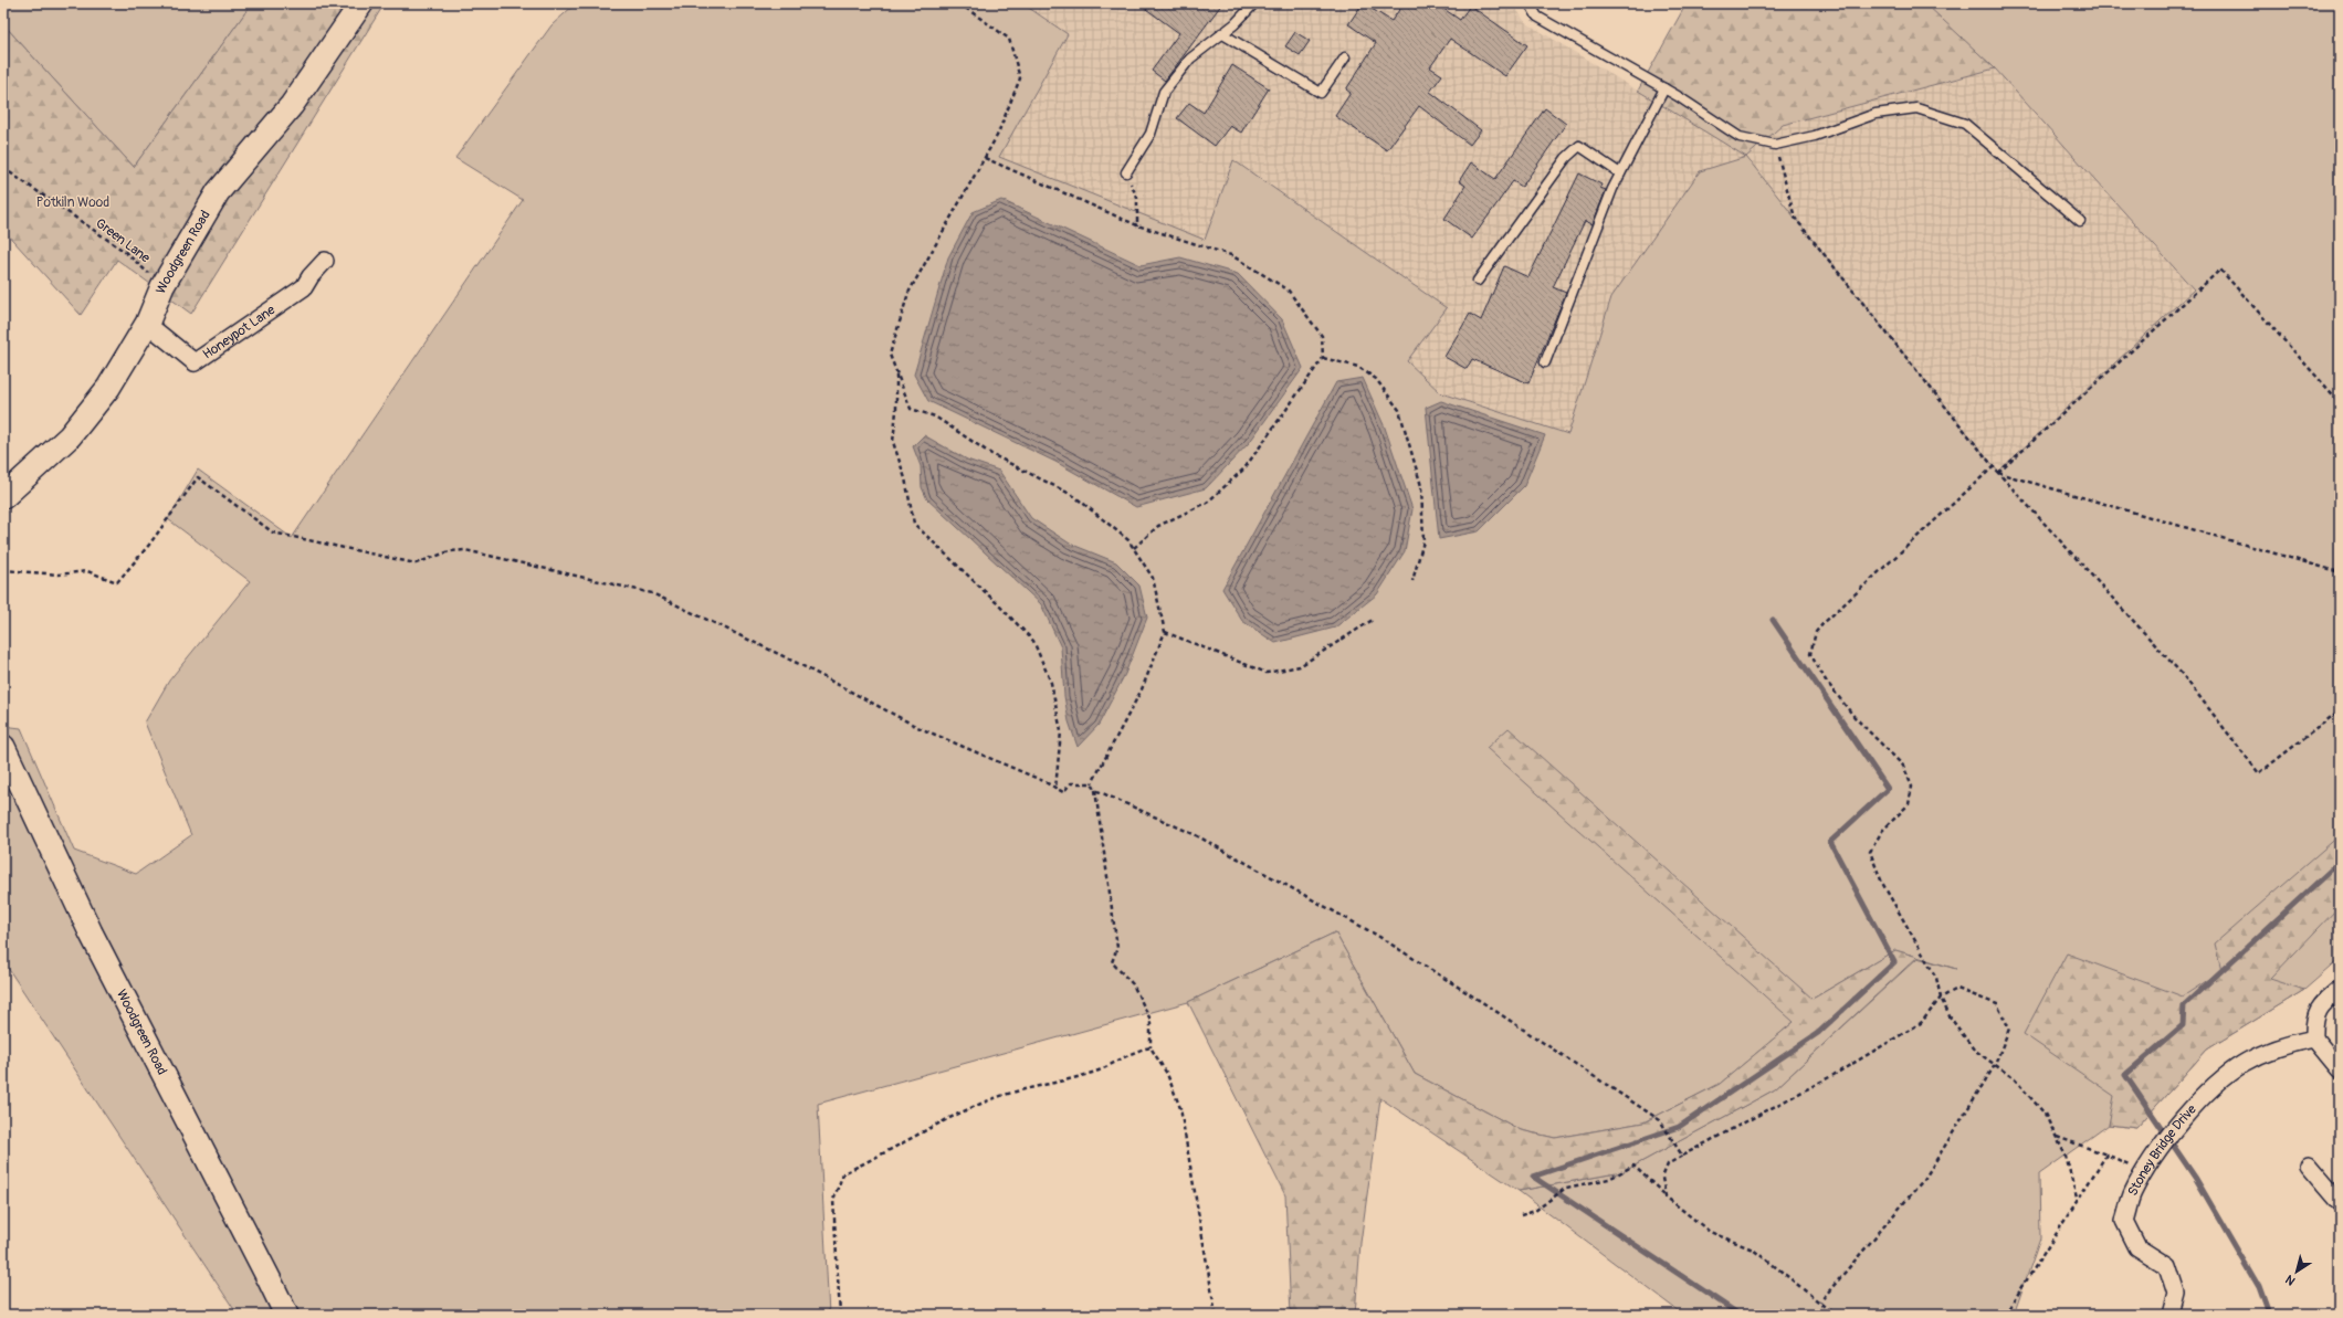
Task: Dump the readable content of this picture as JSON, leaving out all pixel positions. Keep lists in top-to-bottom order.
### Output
{
  "streets": {
    "street": ["Woodgreen Road", "Honeypot Lane", "Stoney Bridge Drive"],
    "path": ["Green Lane"]
  },
  "crossings": [
    ["Green Lane", "Woodgreen Road"],
    ["Woodgreen Road", "Honeypot Lane"]
  ],
  "parks": ["Potkiln Wood"],
  "north": "bottom left"
}
